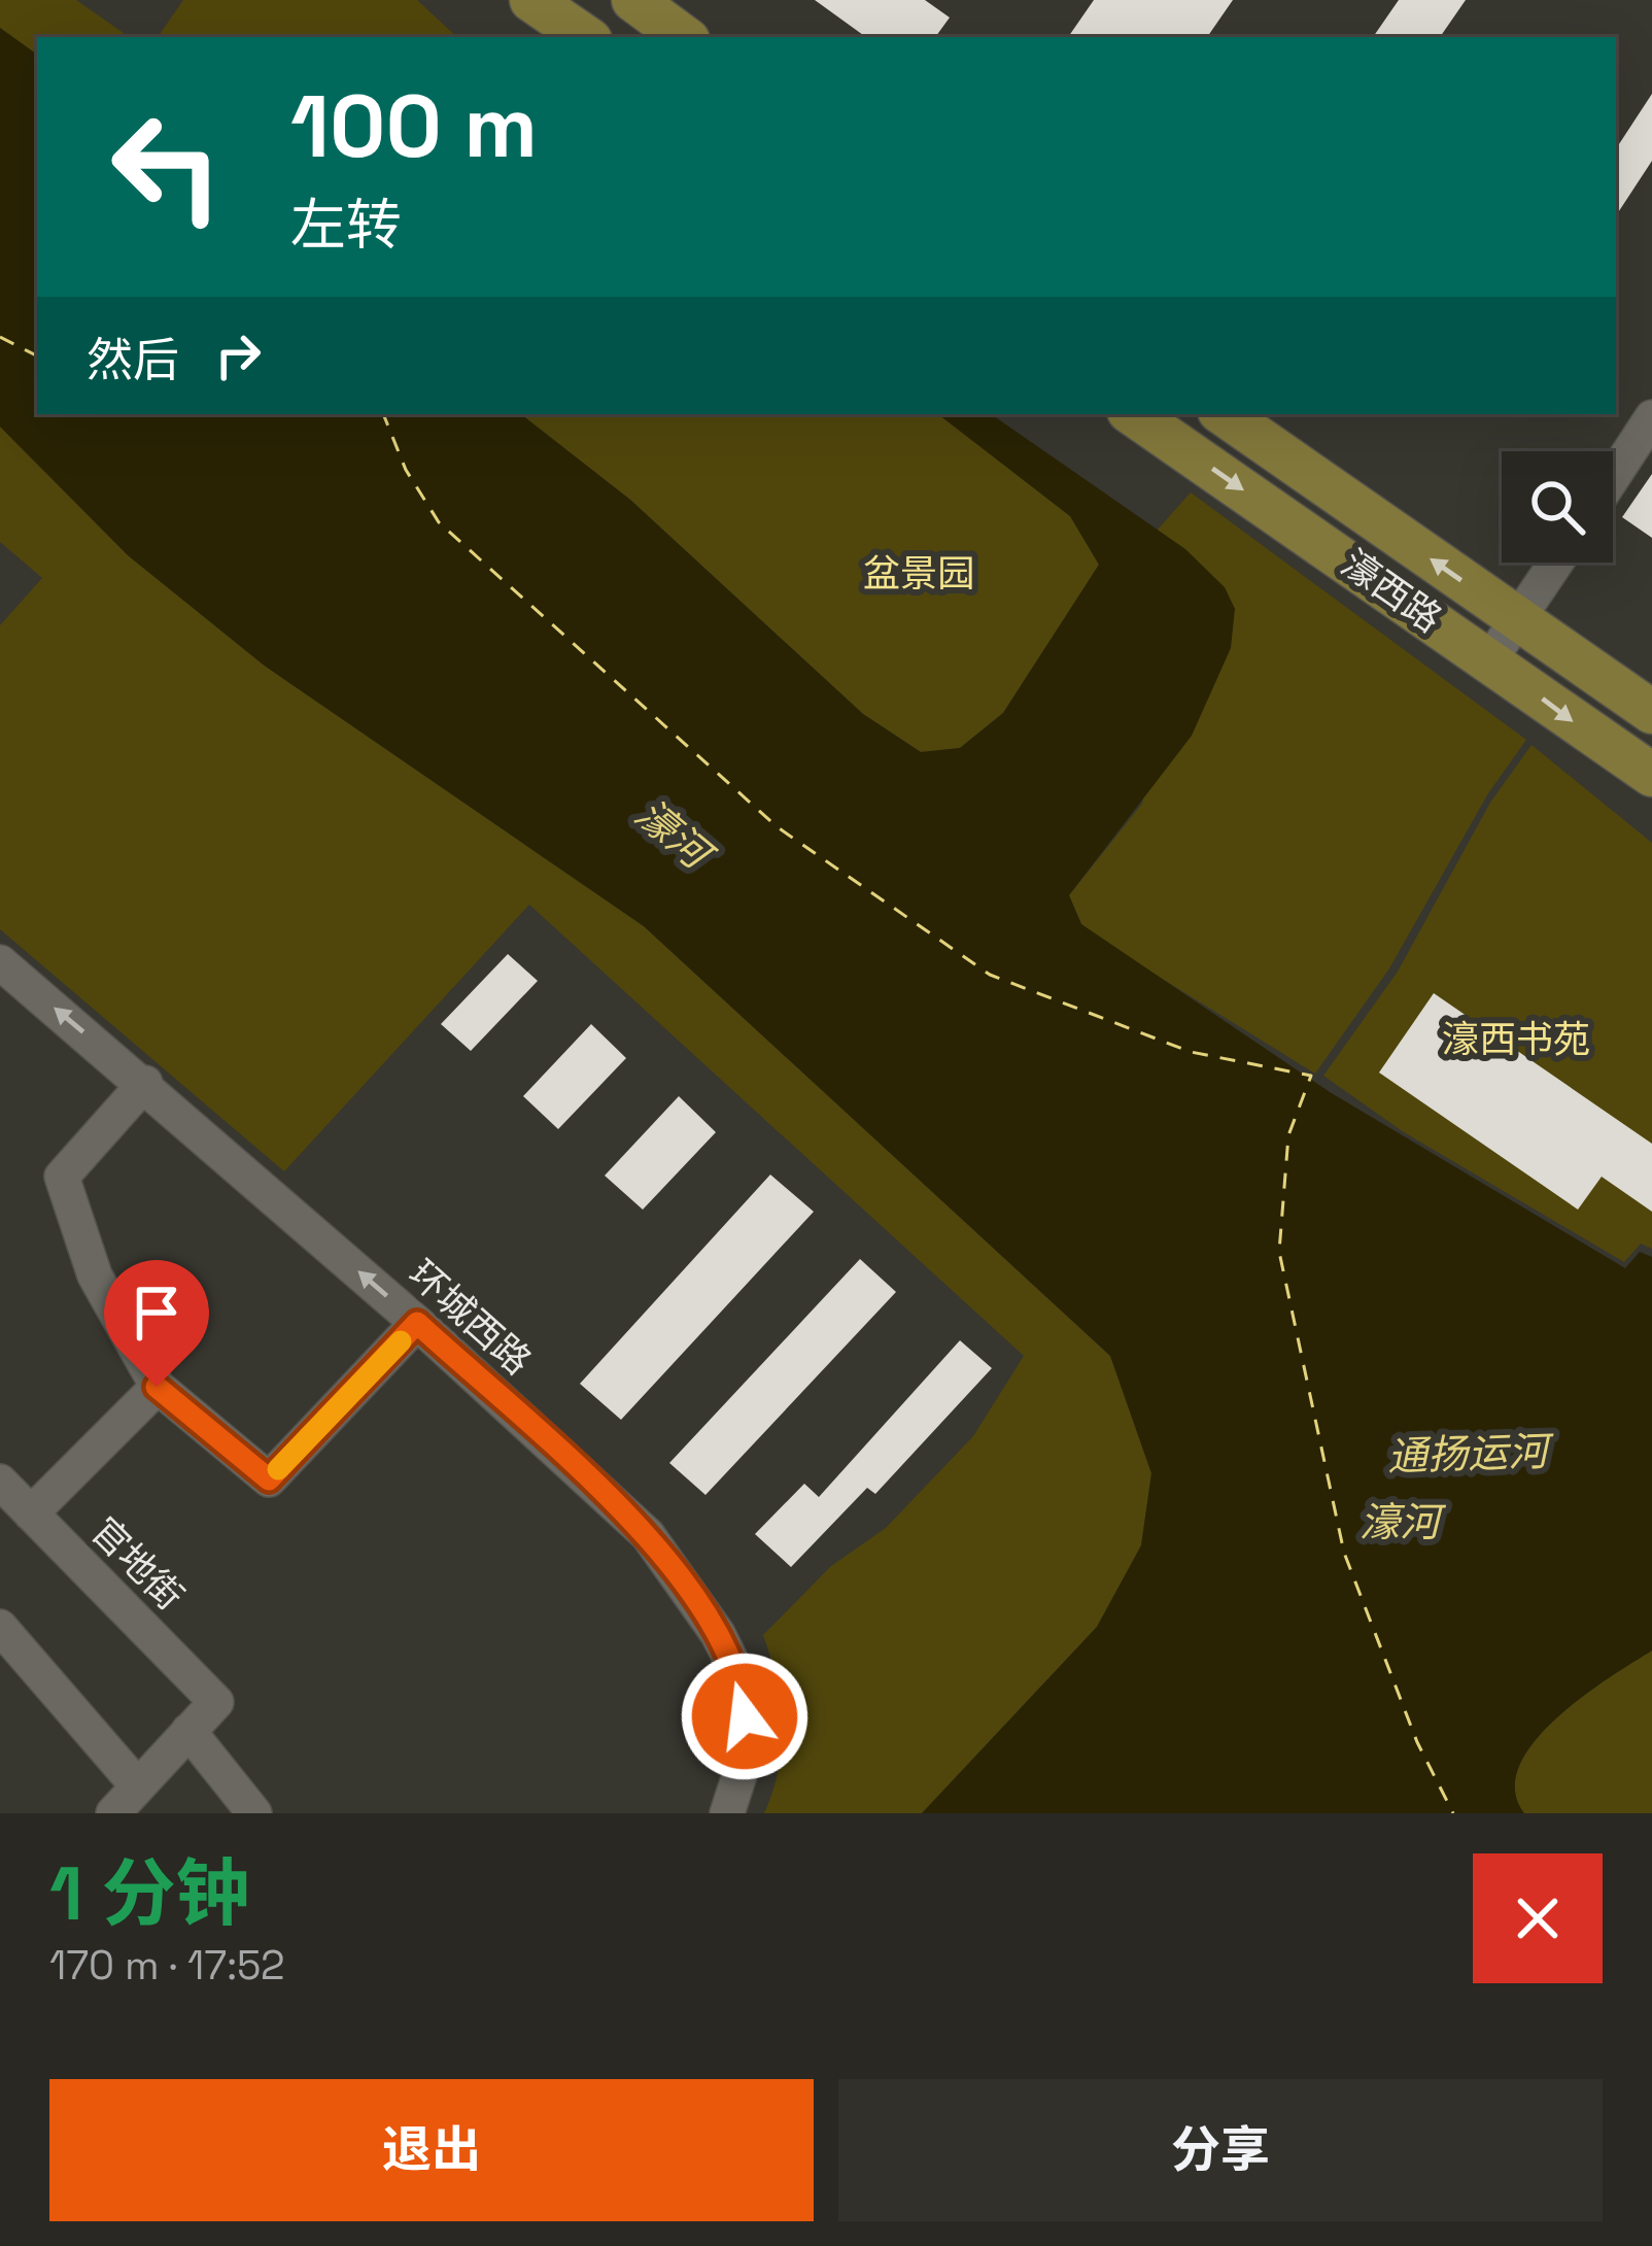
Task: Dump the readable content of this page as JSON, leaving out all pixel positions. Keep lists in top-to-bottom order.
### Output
{
  "streets": {
    "main road": ["濠西路"],
    "street": ["环城西路", "官地街"]
  },
  "one_way": ["环城西路"],
  "water": ["濠河", "通扬运河"],
  "parks": ["盆景园", "濠西书苑"],
  "page": {
    "turn": ["100 m", "左转"],
    "then": "然后",
    "heading": ["1 分钟", "170 m · 17:52"],
    "buttons": ["退出", "分享"]
  }
}
